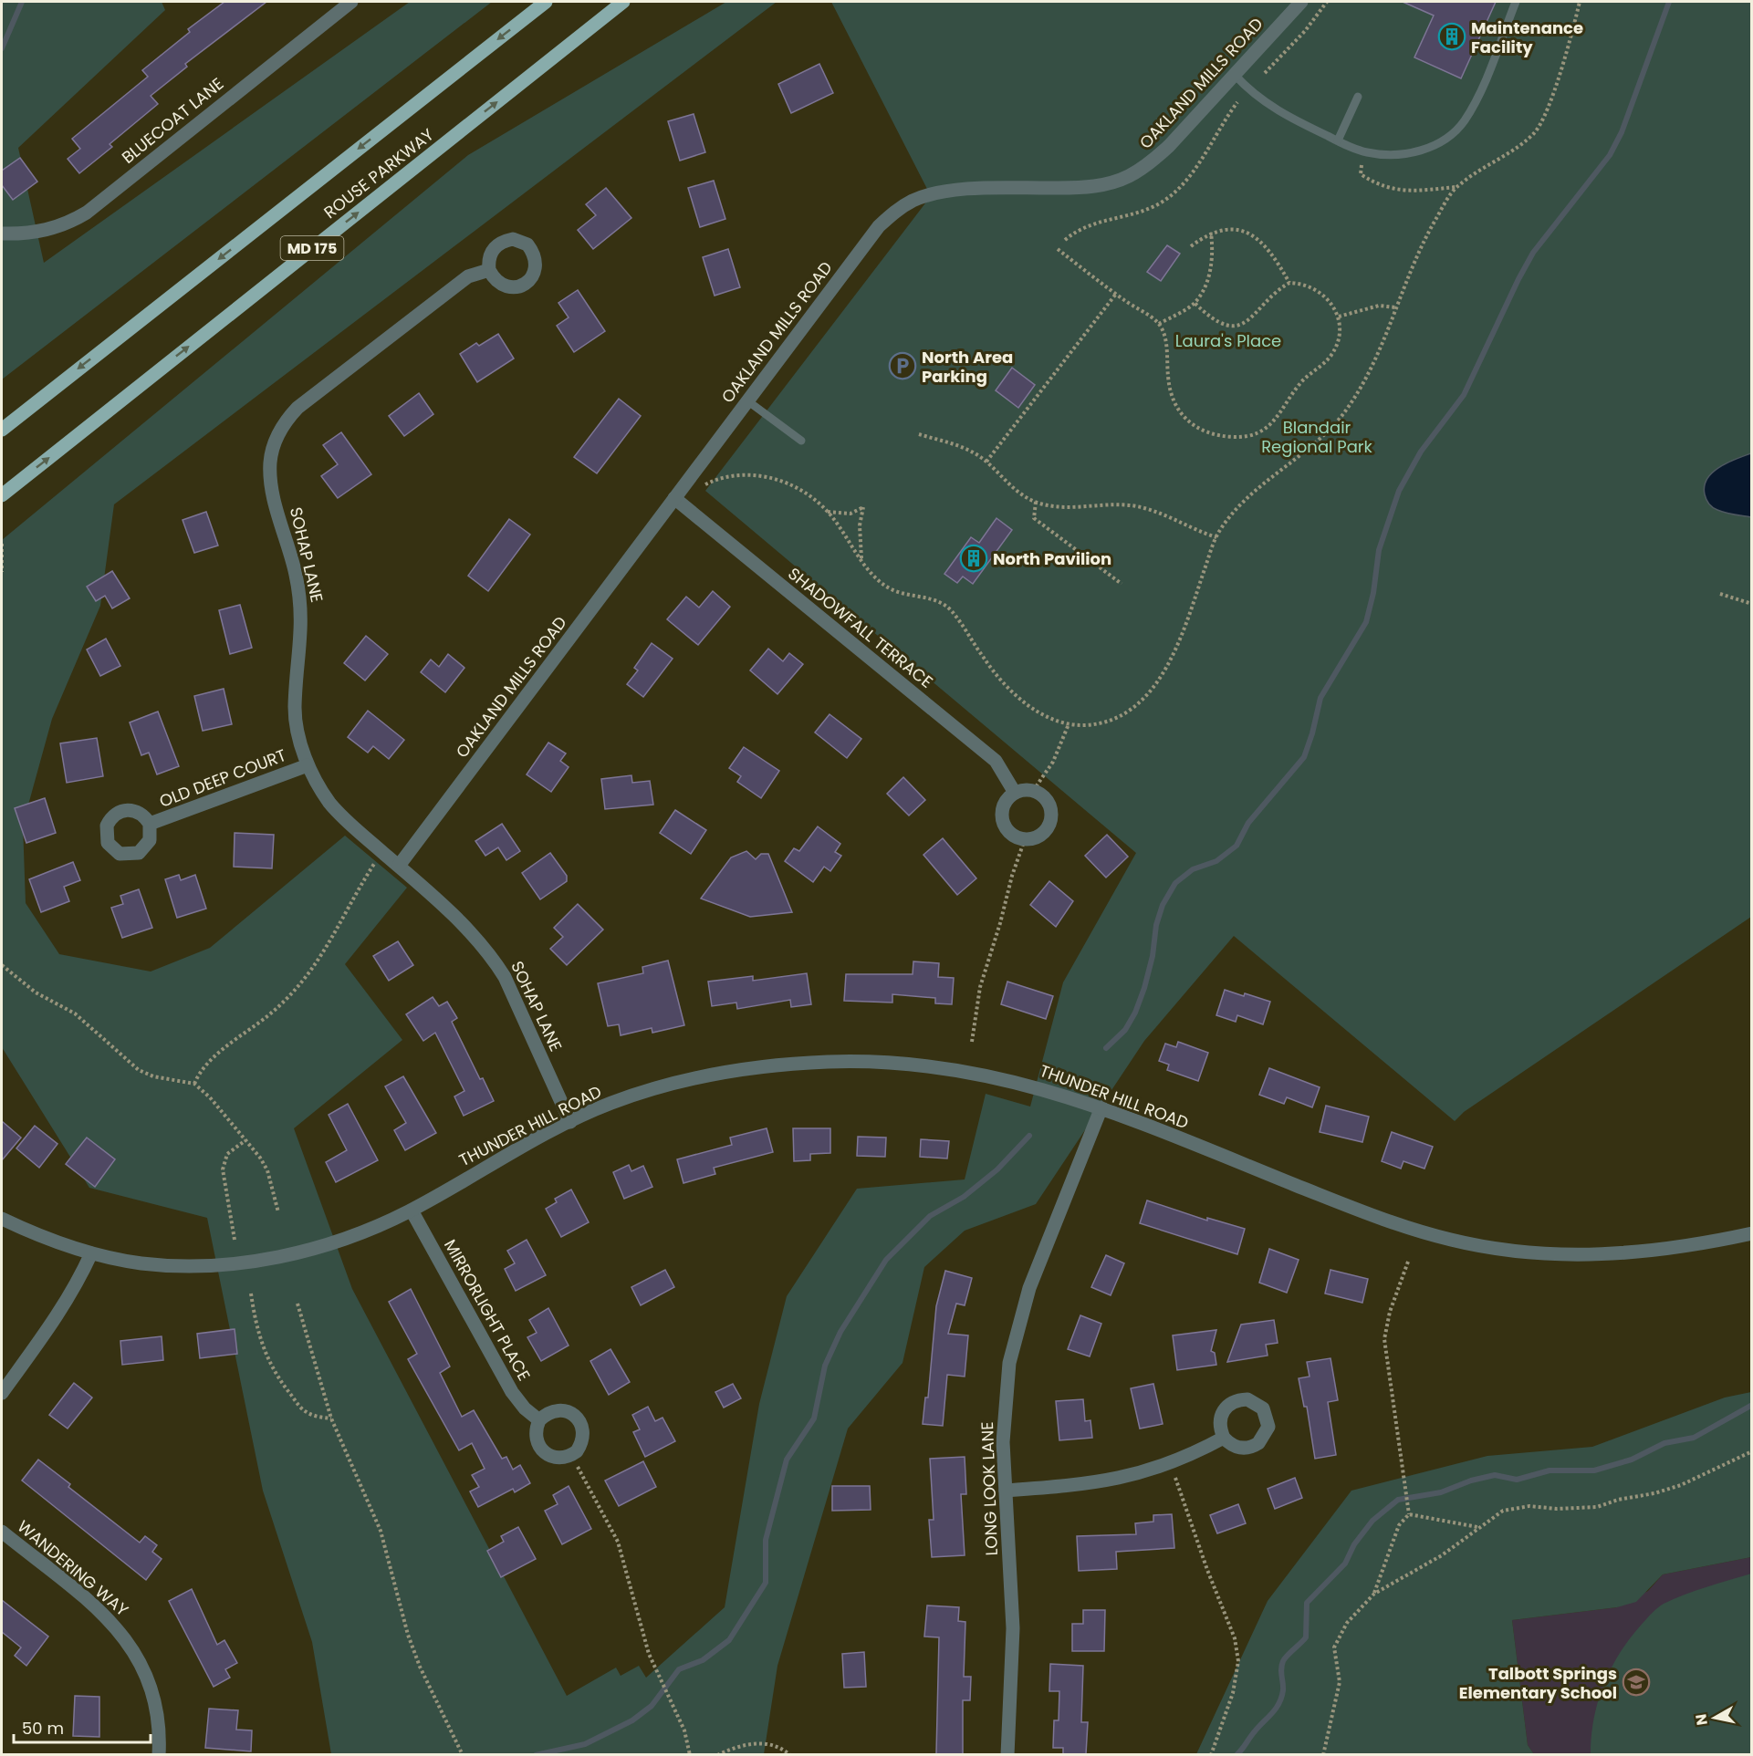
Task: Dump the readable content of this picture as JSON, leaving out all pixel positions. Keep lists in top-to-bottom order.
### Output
{
  "streets": {
    "main road": ["ROUSE PARKWAY", "MD 175"],
    "street": [
      "OAKLAND MILLS ROAD",
      "BLUECOAT LANE",
      "SOHAP LANE",
      "SHADOWFALL TERRACE",
      "OLD DEEP COURT",
      "THUNDER HILL ROAD",
      "MIRRORLIGHT PLACE",
      "LONG LOOK LANE",
      "WANDERING WAY"
    ]
  },
  "crossings": [
    ["OAKLAND MILLS ROAD", "SOHAP LANE"],
    ["OAKLAND MILLS ROAD", "SHADOWFALL TERRACE"],
    ["SOHAP LANE", "OLD DEEP COURT"],
    ["SOHAP LANE", "THUNDER HILL ROAD"],
    ["THUNDER HILL ROAD", "MIRRORLIGHT PLACE"],
    ["THUNDER HILL ROAD", "LONG LOOK LANE"]
  ],
  "parks": ["Laura's Place", "Blandair Regional Park"],
  "places": {
    "building": ["Maintenance Facility", "North Pavilion"],
    "parking": ["North Area Parking"],
    "school or university": ["Talbott Springs Elementary School"]
  },
  "scale_bar": "50 m",
  "north": "left"
}
